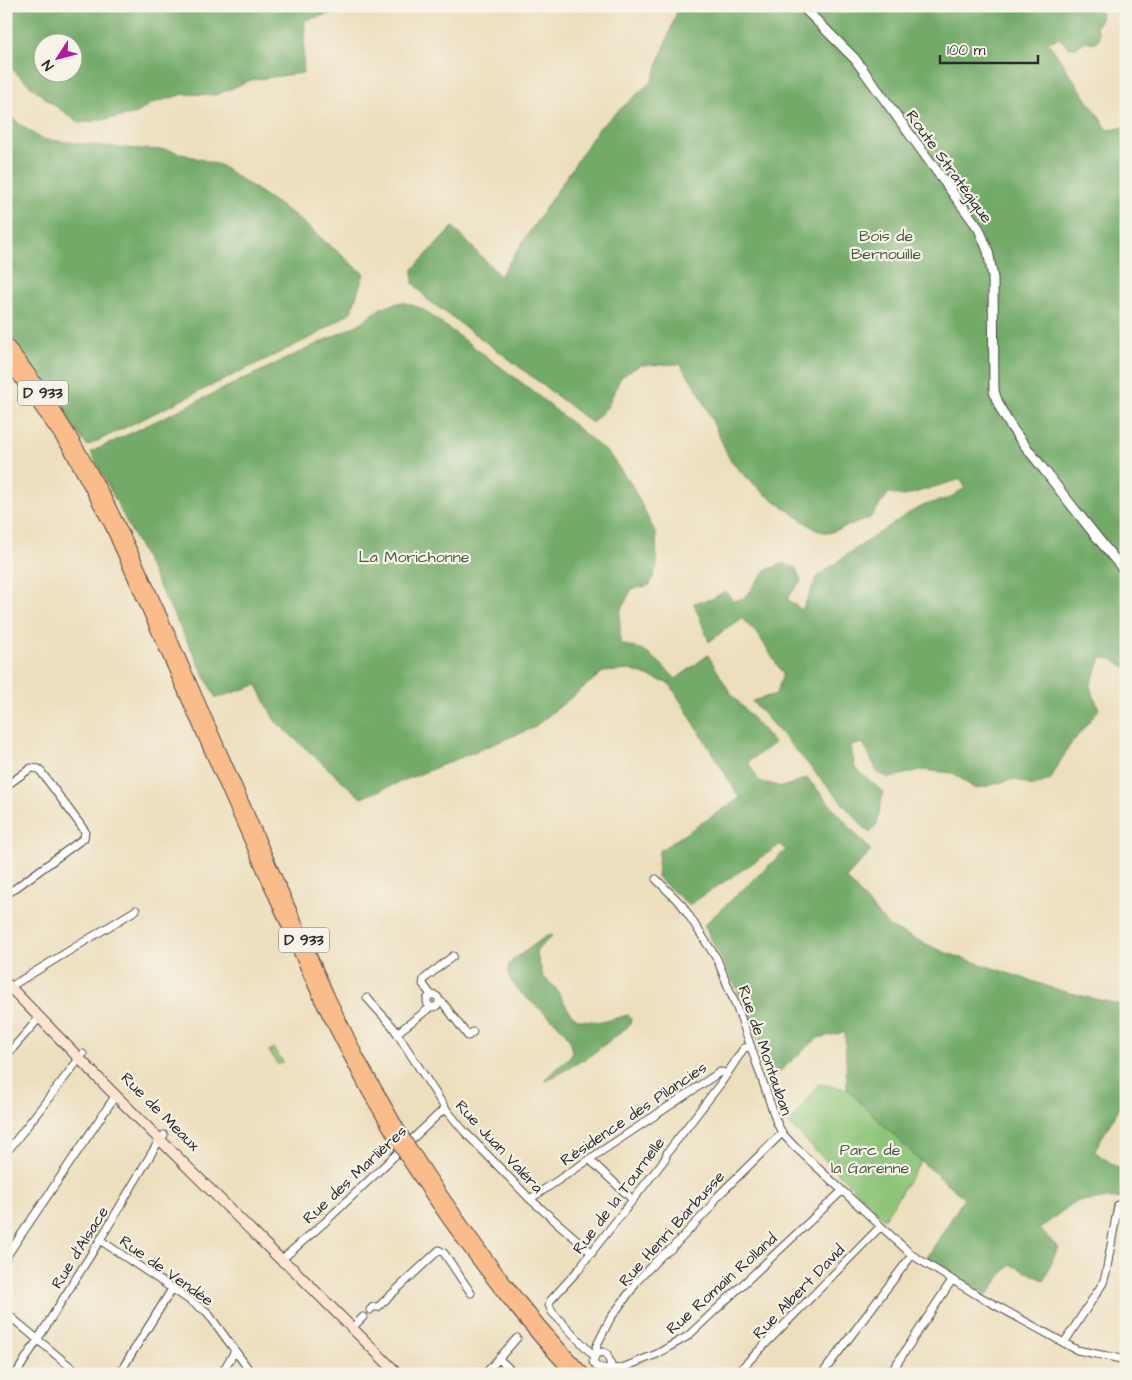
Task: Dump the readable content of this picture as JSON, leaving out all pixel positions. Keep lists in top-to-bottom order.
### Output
{
  "streets": {
    "highway": ["D 933"],
    "main road": ["Rue de Meaux"],
    "street": [
      "Route Stratégique",
      "Rue de Montauban",
      "Résidence des Pilancies",
      "Rue Juan Valéra",
      "Rue des Marlières",
      "Rue de la Tournelle",
      "Rue Henri Barbusse",
      "Rue d'Alsace",
      "Rue de Vendée",
      "Rue Romain Rolland",
      "Rue Albert David"
    ]
  },
  "crossings": [
    ["Rue de Montauban", "Rue de la Tournelle"],
    ["Rue de Montauban", "Rue Henri Barbusse"],
    ["Rue de Montauban", "Rue Romain Rolland"],
    ["Rue de Montauban", "Rue Albert David"],
    ["Rue de Meaux", "Rue des Marlières"],
    ["Rue de Meaux", "Rue d'Alsace"],
    ["Résidence des Pilancies", "Rue Juan Valéra"],
    ["Résidence des Pilancies", "Rue de la Tournelle"],
    ["Rue Juan Valéra", "Rue des Marlières"],
    ["Rue Juan Valéra", "Rue de la Tournelle"],
    ["Rue de la Tournelle", "Rue Henri Barbusse"],
    ["Rue d'Alsace", "Rue de Vendée"]
  ],
  "parks": ["Bois de Bernouille", "La Morichonne", "Parc de la Garenne"],
  "scale_bar": "100 m",
  "north": "bottom left"
}
